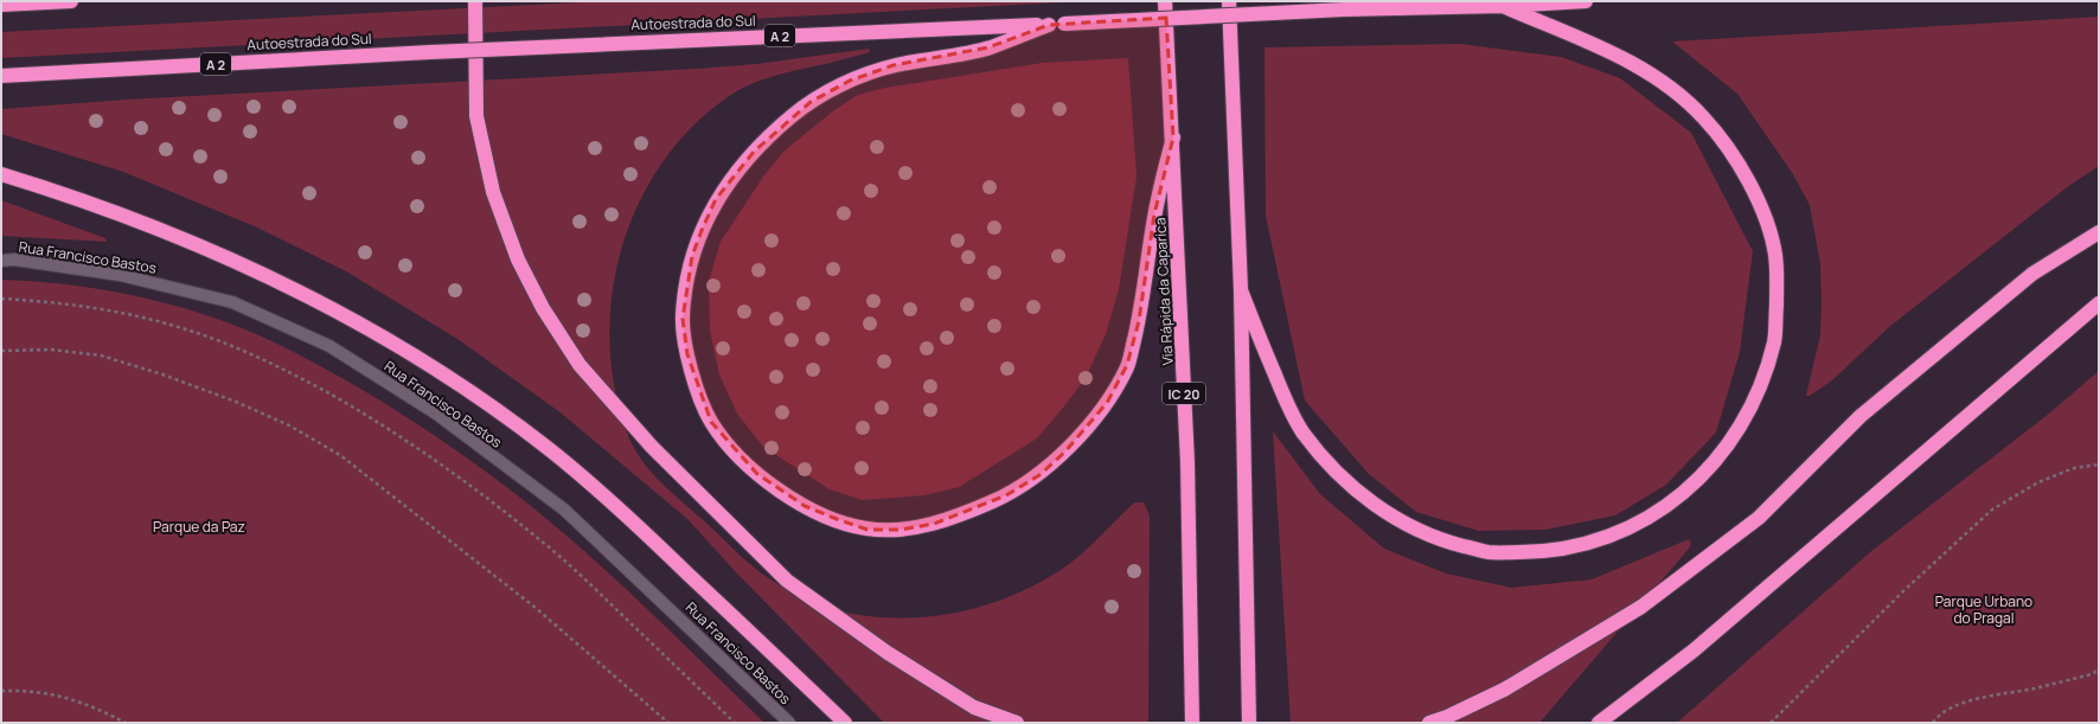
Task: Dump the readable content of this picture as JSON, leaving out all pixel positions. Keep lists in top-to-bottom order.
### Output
{
  "streets": {
    "highway": [
      "Autoestrada do Sul",
      "A 2",
      "Via Rápida da Caparica",
      "IC 20"
    ],
    "street": ["Rua Francisco Bastos"]
  },
  "parks": ["Parque da Paz", "Parque Urbano do Pragal"]
}
